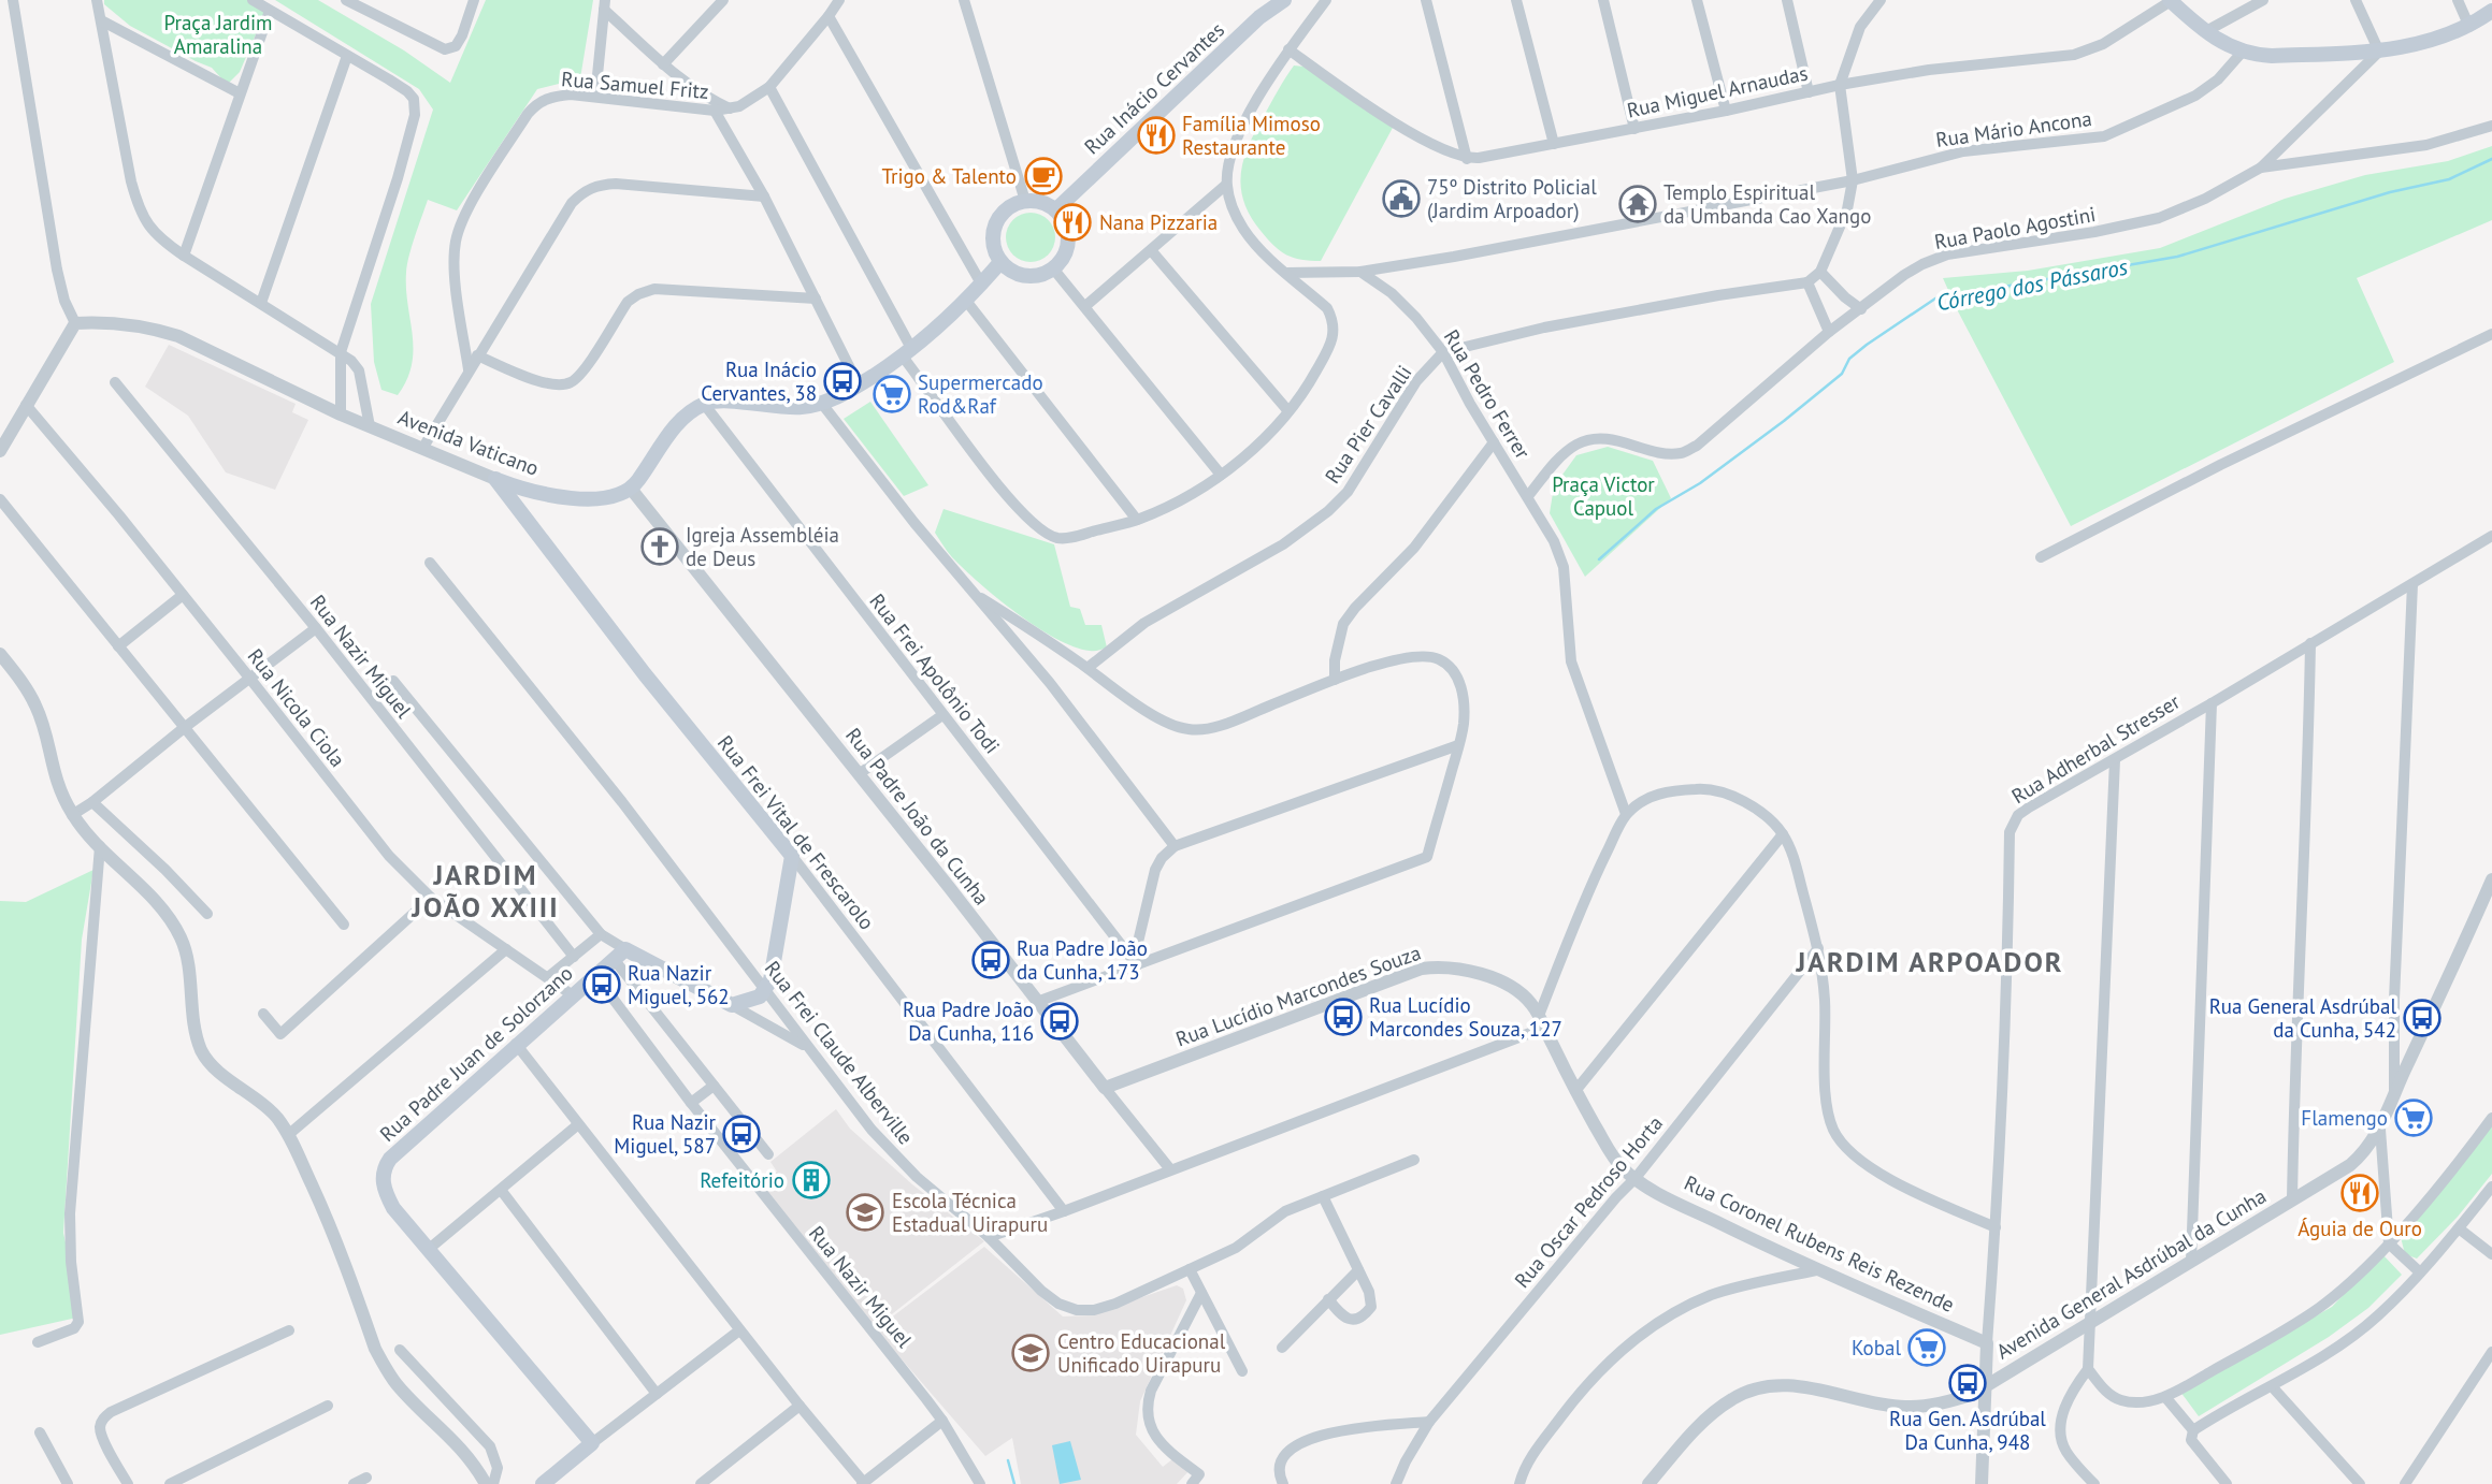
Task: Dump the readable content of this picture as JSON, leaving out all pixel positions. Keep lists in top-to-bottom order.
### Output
{
  "streets": {
    "main road": [
      "Rua Inácio Cervantes",
      "Avenida Vaticano",
      "Rua Frei Vital de Frescarolo",
      "Rua Padre Juan de Solorzano"
    ],
    "street": [
      "Rua Samuel Fritz",
      "Rua Miguel Arnaudas",
      "Rua Mário Ancona",
      "Rua Paolo Agostini",
      "Rua Pedro Ferrer",
      "Rua Pier Cavalli",
      "Rua Nazir Miguel",
      "Rua Frei Apolônio Todi",
      "Rua Nicola Ciola",
      "Rua Adherbal Stresser",
      "Rua Padre João da Cunha",
      "Rua Lucídio Marcondes Souza",
      "Rua Frei Claude Alberville",
      "Rua Oscar Pedroso Horta",
      "Rua Coronel Rubens Reis Rezende",
      "Avenida General Asdrúbal da Cunha"
    ]
  },
  "crossings": [
    ["Rua Mário Ancona", "Rua Pedro Ferrer"],
    ["Rua Paolo Agostini", "Rua Pedro Ferrer"],
    ["Rua Pedro Ferrer", "Rua Pier Cavalli"],
    ["Avenida Vaticano", "Rua Padre João da Cunha"],
    ["Avenida Vaticano", "Rua Frei Vital de Frescarolo"],
    ["Rua Nazir Miguel", "Rua Padre Juan de Solorzano"],
    ["Rua Nicola Ciola", "Rua Padre Juan de Solorzano"],
    ["Rua Adherbal Stresser", "Rua Coronel Rubens Reis Rezende"],
    ["Rua Adherbal Stresser", "Avenida General Asdrúbal da Cunha"],
    ["Rua Padre João da Cunha", "Rua Lucídio Marcondes Souza"],
    ["Rua Lucídio Marcondes Souza", "Rua Coronel Rubens Reis Rezende"],
    ["Rua Oscar Pedroso Horta", "Rua Coronel Rubens Reis Rezende"]
  ],
  "districts": ["JARDIM JOÃO XXIII", "JARDIM ARPOADOR"],
  "water": ["Córrego dos Pássaros"],
  "parks": ["Praça Jardim Amaralina", "Praça Victor Capuol"],
  "places": {
    "restaurant": ["Família Mimoso Restaurante", "Nana Pizzaria", "Águia de Ouro"],
    "cafe": ["Trigo & Talento"],
    "public building": ["75º Distrito Policial (Jardim Arpoador)"],
    "temple": ["Templo Espiritual da Umbanda Cao Xango"],
    "bus stop": [
      "Rua Inácio Cervantes, 38",
      "Rua Padre João da Cunha, 173",
      "Rua Nazir Miguel, 562",
      "Rua Lucídio Marcondes Souza, 127",
      "Rua General Asdrúbal da Cunha, 542",
      "Rua Padre João Da Cunha, 116",
      "Rua Nazir Miguel, 587",
      "Rua Gen. Asdrúbal Da Cunha, 948"
    ],
    "supermarket": ["Supermercado Rod&Raf", "Flamengo", "Kobal"],
    "church": ["Igreja Assembléia de Deus"],
    "building": ["Refeitório"],
    "school or university": ["Escola Técnica Estadual Uirapuru", "Centro Educacional Unificado Uirapuru"]
  }
}
